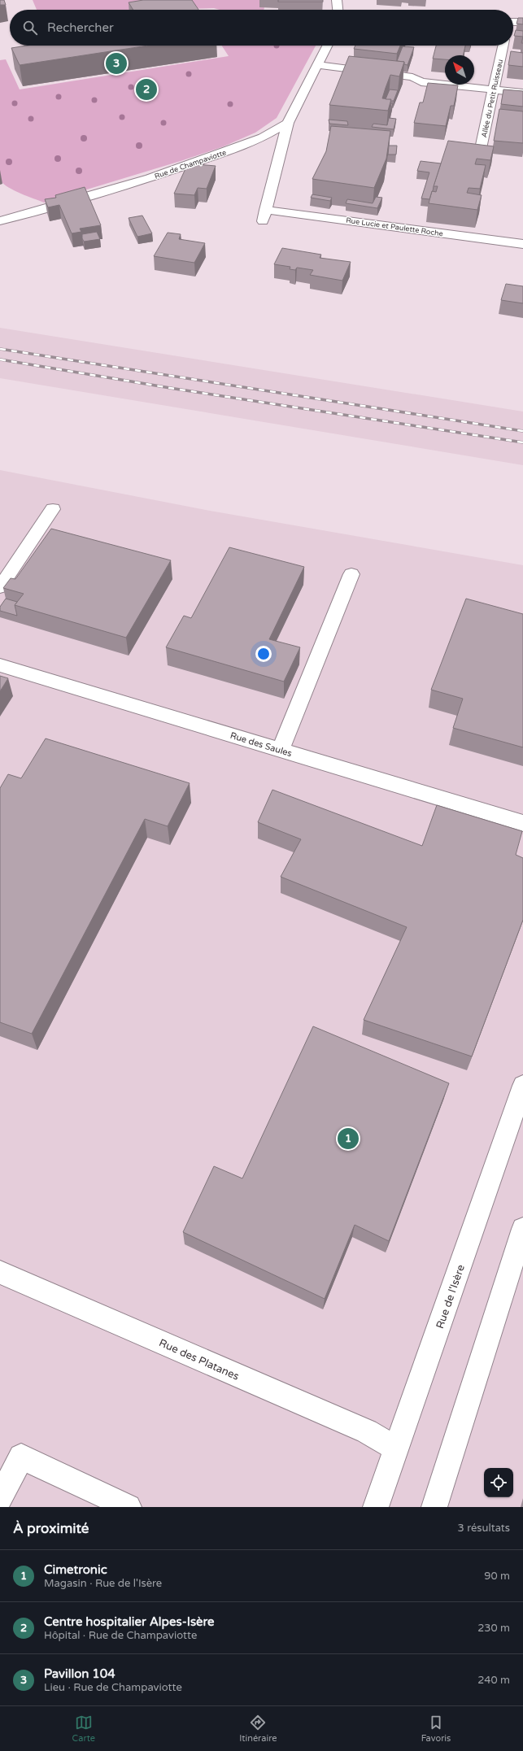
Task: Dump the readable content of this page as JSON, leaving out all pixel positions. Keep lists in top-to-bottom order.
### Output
{
  "streets": {
    "street": [
      "Allée du Petit Ruisseau",
      "Rue de Champaviotte",
      "Rue Lucie et Paulette Roche",
      "Rue des Saules",
      "Rue de l'Isère",
      "Rue des Platanes"
    ]
  },
  "crossings": [
    ["Rue de Champaviotte", "Rue Lucie et Paulette Roche"],
    ["Rue de l'Isère", "Rue des Platanes"]
  ],
  "north": "top left",
  "page": {
    "search": "Rechercher",
    "pins": ["3", "2", "1"],
    "heading": ["À proximité", "3 résultats"],
    "list": [
      {
        "mark": "1",
        "name": "Cimetronic",
        "note": "Magasin · Rue de l'Isère",
        "value": "90 m"
      },
      {
        "mark": "2",
        "name": "Centre hospitalier Alpes-Isère",
        "note": "Hôpital · Rue de Champaviotte",
        "value": "230 m"
      },
      {
        "mark": "3",
        "name": "Pavillon 104",
        "note": "Lieu · Rue de Champaviotte",
        "value": "240 m"
      }
    ],
    "nav": ["Carte", "Itinéraire", "Favoris"]
  }
}
